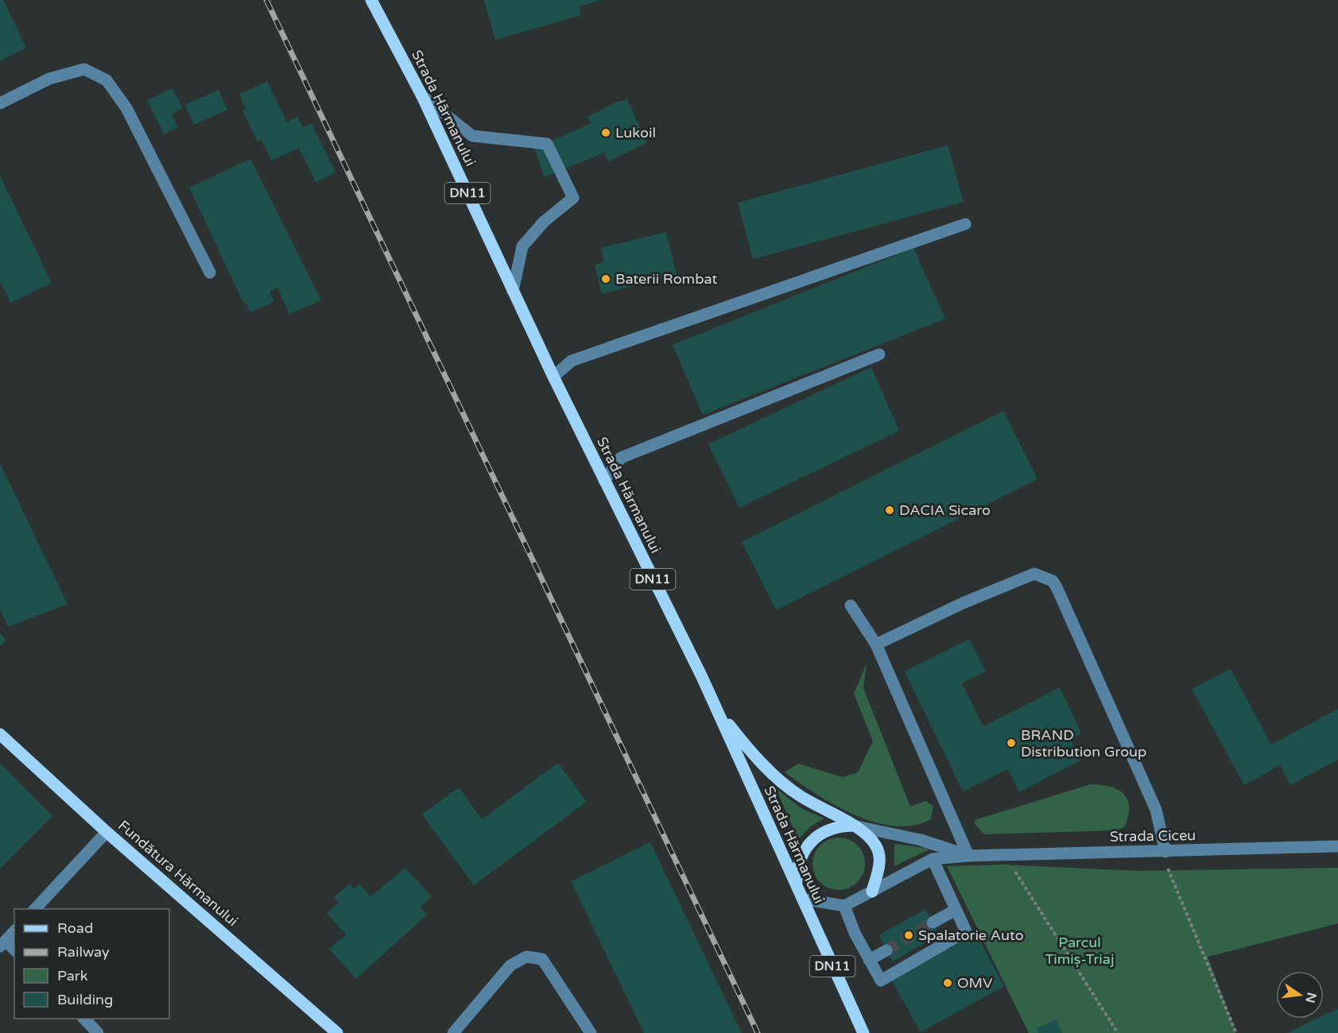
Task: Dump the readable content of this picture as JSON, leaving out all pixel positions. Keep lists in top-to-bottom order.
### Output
{
  "streets": {
    "main road": [
      "Strada Hărmanului",
      "DN11",
      "Strada Ciceu",
      "Fundătura Hărmanului"
    ]
  },
  "crossings": [
    ["Strada Hărmanului", "Strada Ciceu"]
  ],
  "parks": ["Parcul Timiș-Triaj"],
  "places": [
    "Lukoil",
    "Baterii Rombat",
    "DACIA Sicaro",
    "BRAND Distribution Group",
    "Spalatorie Auto",
    "OMV"
  ],
  "legend": [
    "Road",
    "Railway",
    "Park",
    "Building"
  ],
  "north": "right"
}
